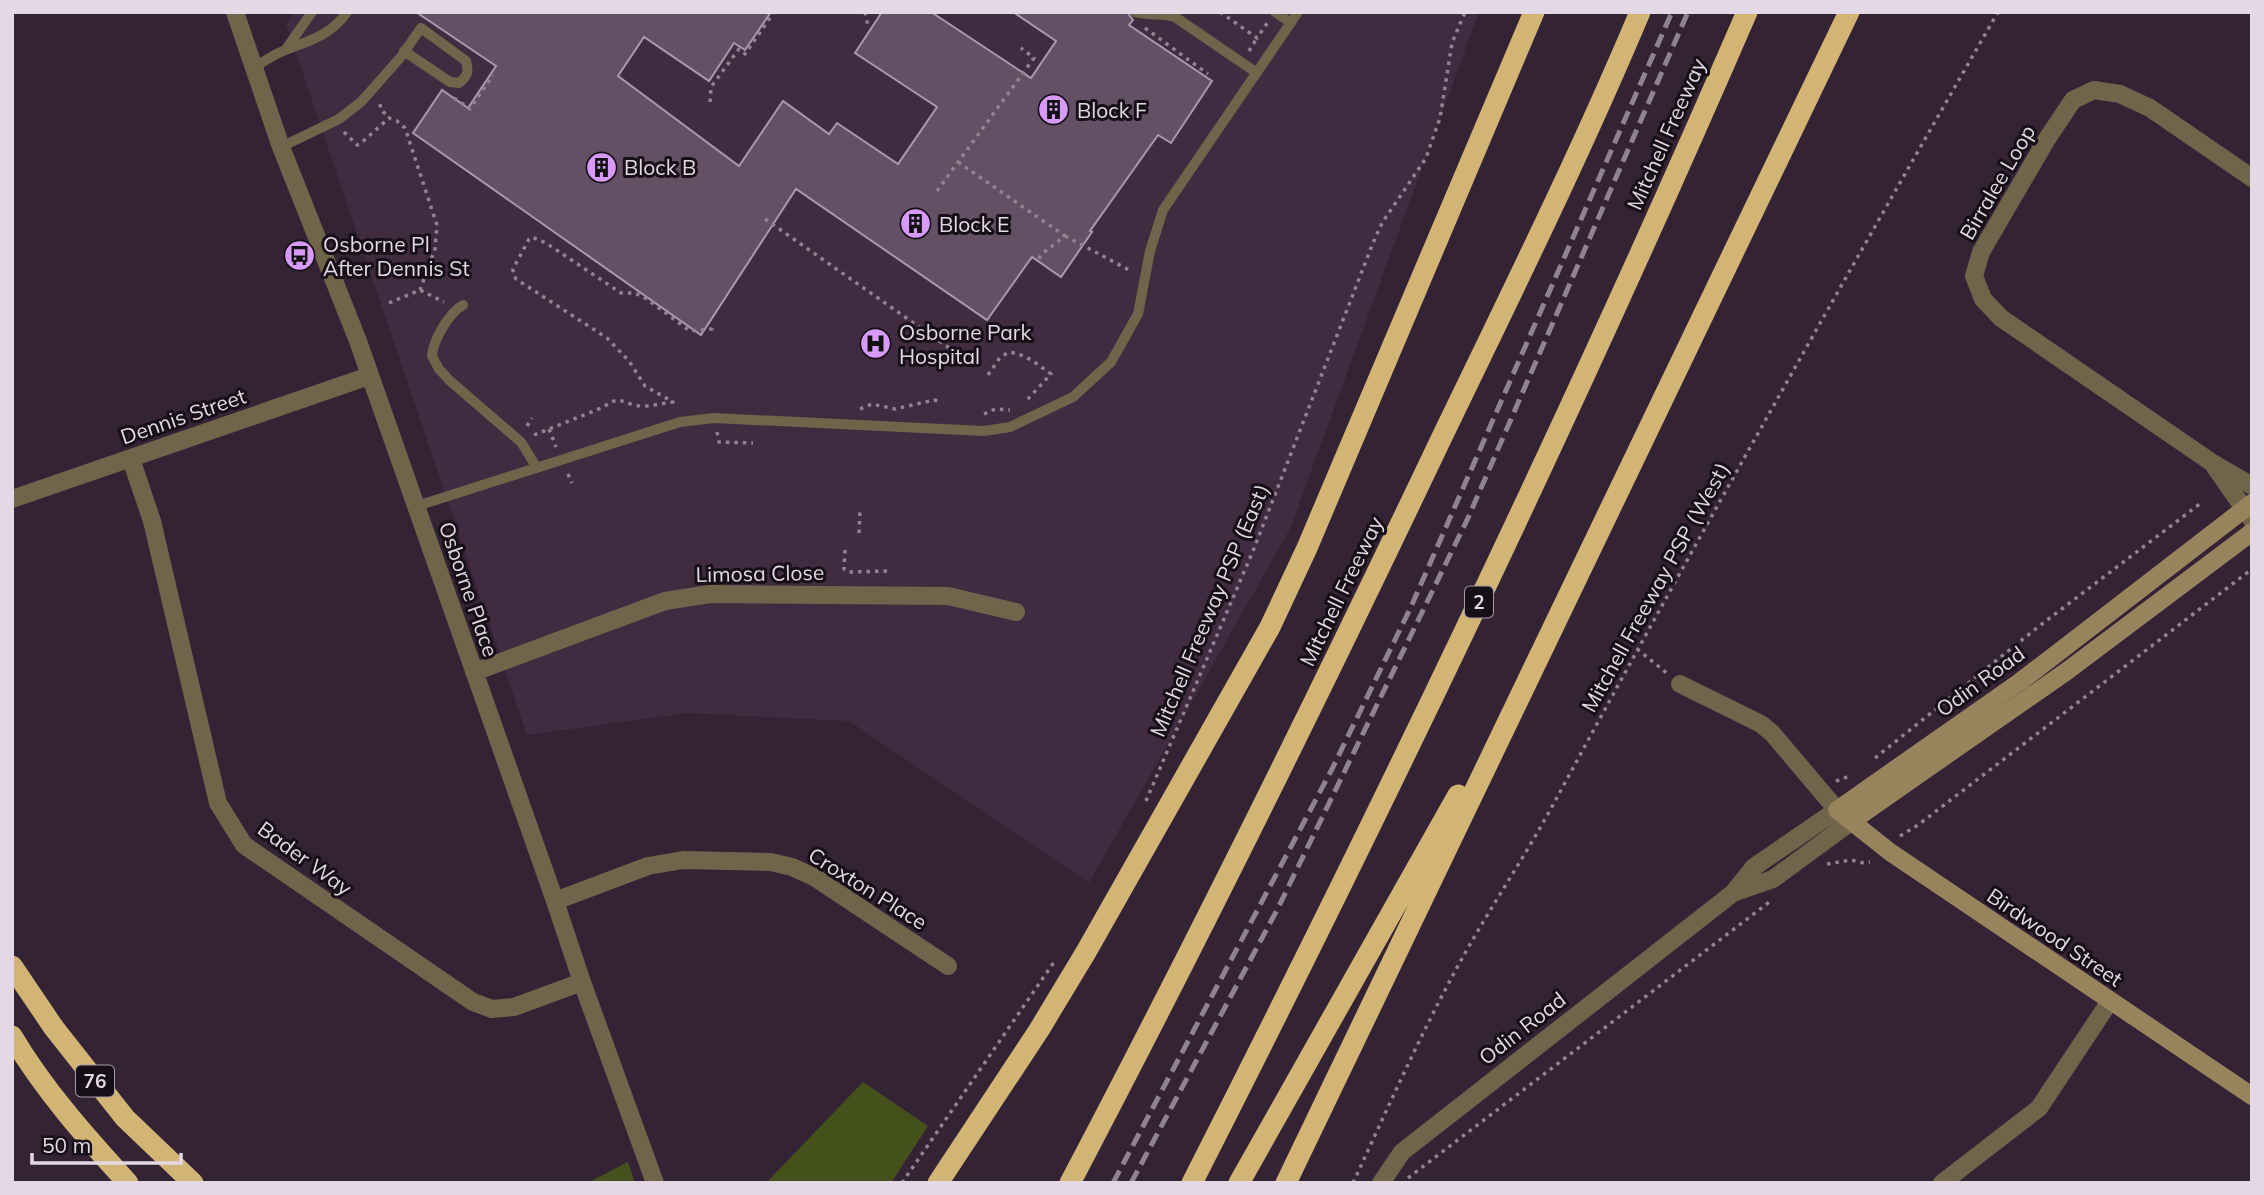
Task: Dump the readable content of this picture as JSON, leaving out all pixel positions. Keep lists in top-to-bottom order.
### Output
{
  "streets": {
    "highway": ["Mitchell Freeway", "2", "76"],
    "street": [
      "Birralee Loop",
      "Dennis Street",
      "Limosa Close",
      "Osborne Place",
      "Odin Road",
      "Bader Way",
      "Croxton Place",
      "Birdwood Street"
    ],
    "path": ["Mitchell Freeway PSP (West)", "Mitchell Freeway PSP (East)"]
  },
  "crossings": [
    ["Birralee Loop", "Odin Road"],
    ["Dennis Street", "Osborne Place"],
    ["Dennis Street", "Bader Way"],
    ["Limosa Close", "Osborne Place"],
    ["Osborne Place", "Bader Way"],
    ["Osborne Place", "Croxton Place"],
    ["Odin Road", "Birdwood Street"]
  ],
  "places": {
    "building": ["Block F", "Block B", "Block E"],
    "bus stop": ["Osborne Pl After Dennis St"],
    "hospital": ["Osborne Park Hospital"]
  },
  "scale_bar": "50 m"
}
